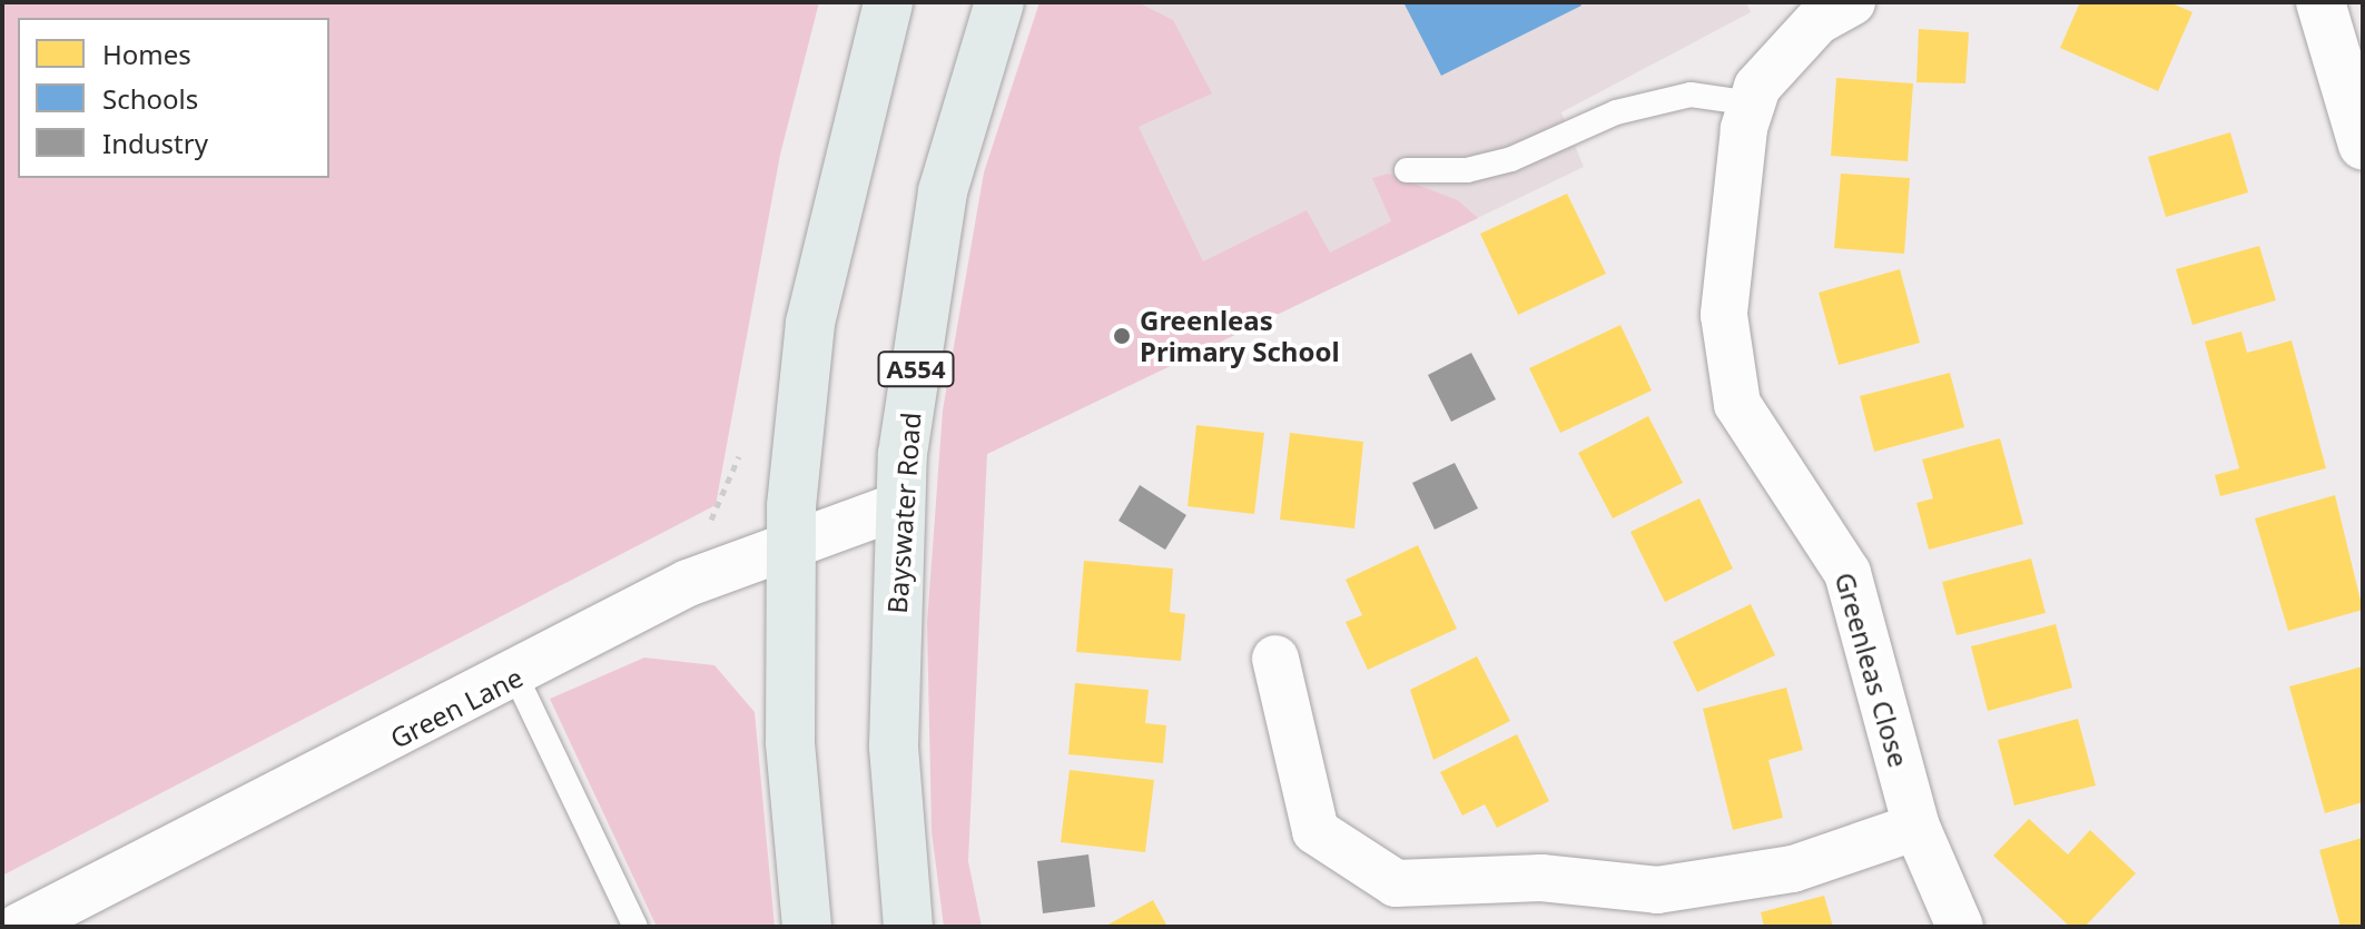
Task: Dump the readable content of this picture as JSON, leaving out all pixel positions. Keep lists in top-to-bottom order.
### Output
{
  "streets": {
    "main road": ["A554", "Bayswater Road"],
    "street": ["Greenleas Close", "Green Lane"]
  },
  "crossings": [
    ["Bayswater Road", "Green Lane"]
  ],
  "places": ["Greenleas Primary School"],
  "legend": ["Homes", "Schools", "Industry"]
}
